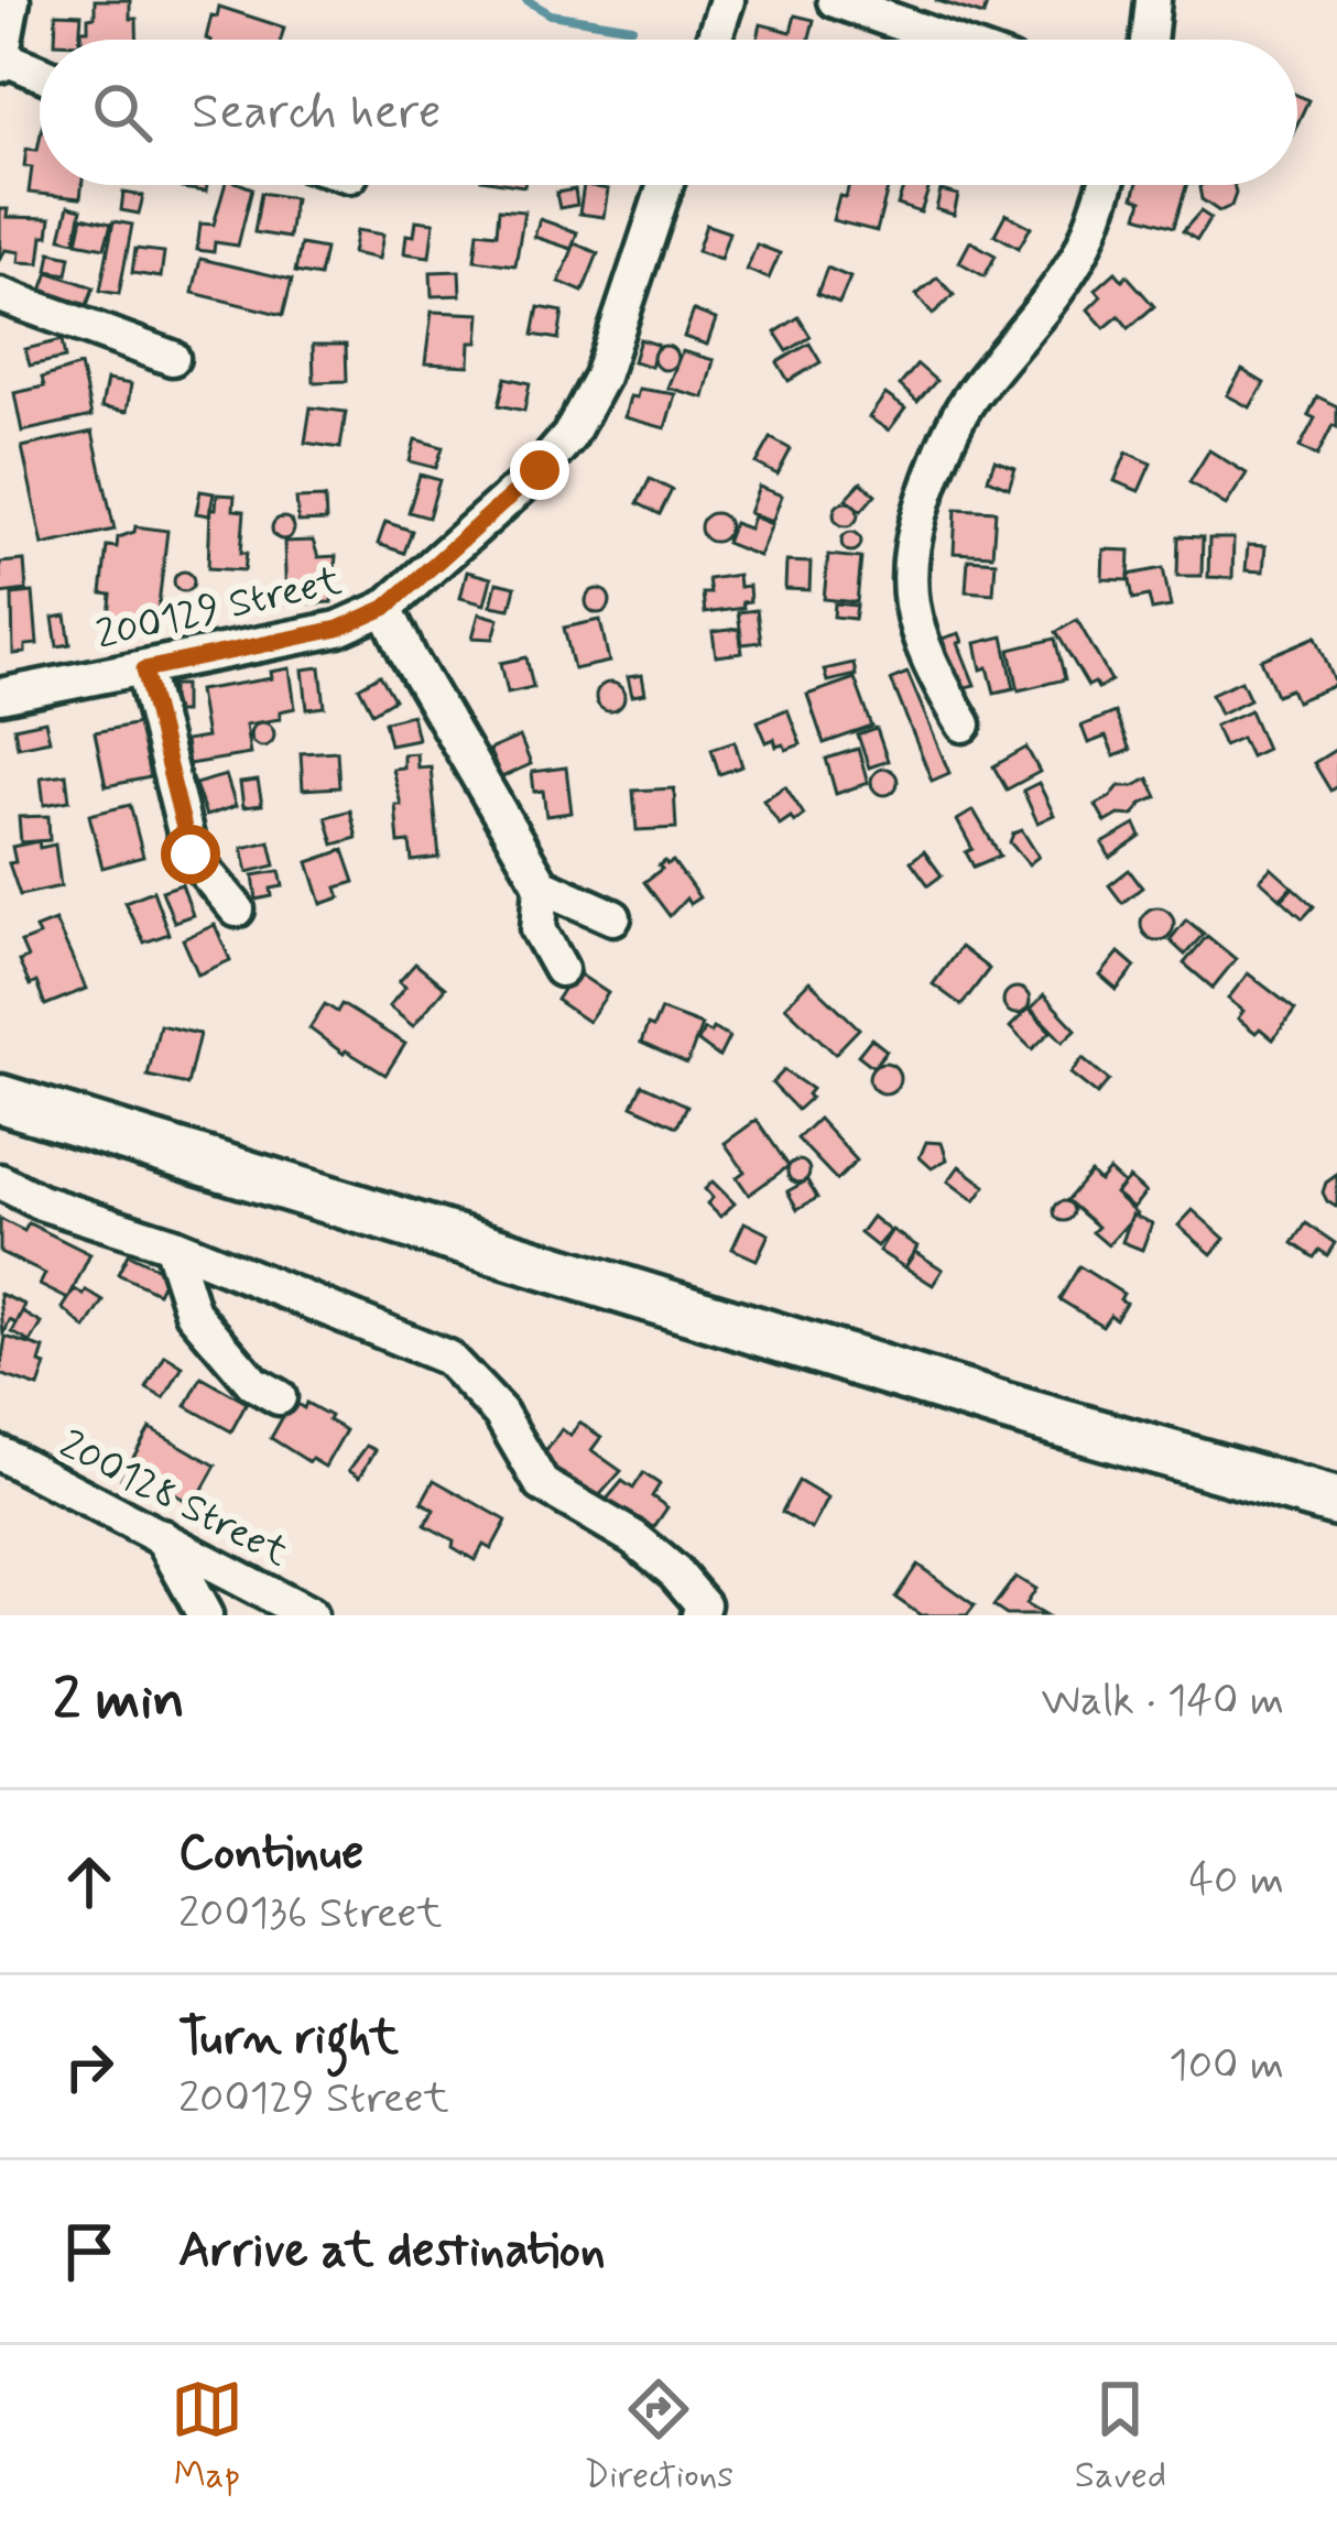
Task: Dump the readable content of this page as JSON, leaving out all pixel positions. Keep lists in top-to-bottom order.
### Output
{
  "streets": {
    "street": ["200129 Street", "200128 Street"]
  },
  "page": {
    "search": "Search here",
    "heading": ["2 min", "Walk · 140 m"],
    "list": [
      ["Continue", "200136 Street", "40 m"],
      ["Turn right", "200129 Street", "100 m"],
      "Arrive at destination"
    ],
    "nav": ["Map", "Directions", "Saved"]
  }
}
